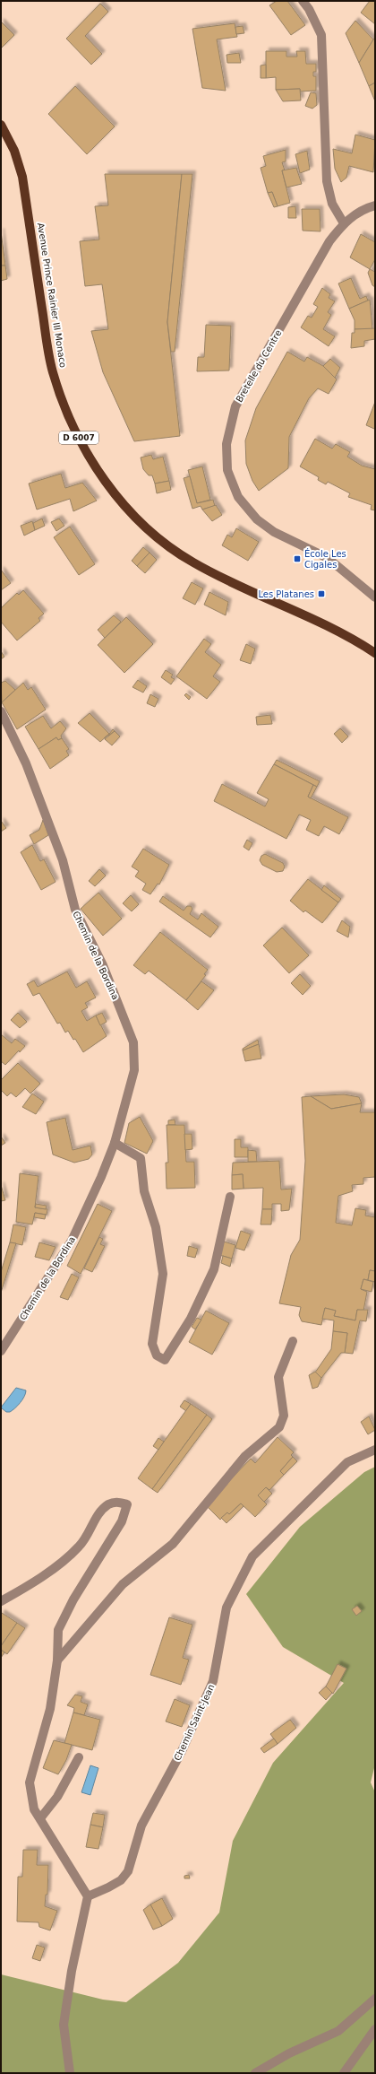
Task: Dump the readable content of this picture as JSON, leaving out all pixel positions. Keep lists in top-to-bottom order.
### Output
{
  "streets": {
    "main road": ["Avenue Prince Rainier III Monaco", "D 6007"],
    "street": ["Bretelle du Centre", "Chemin de la Bordina", "Chemin Saint-Jean"]
  },
  "places": {
    "transit": ["École Les Cigales", "Les Platanes"]
  }
}
